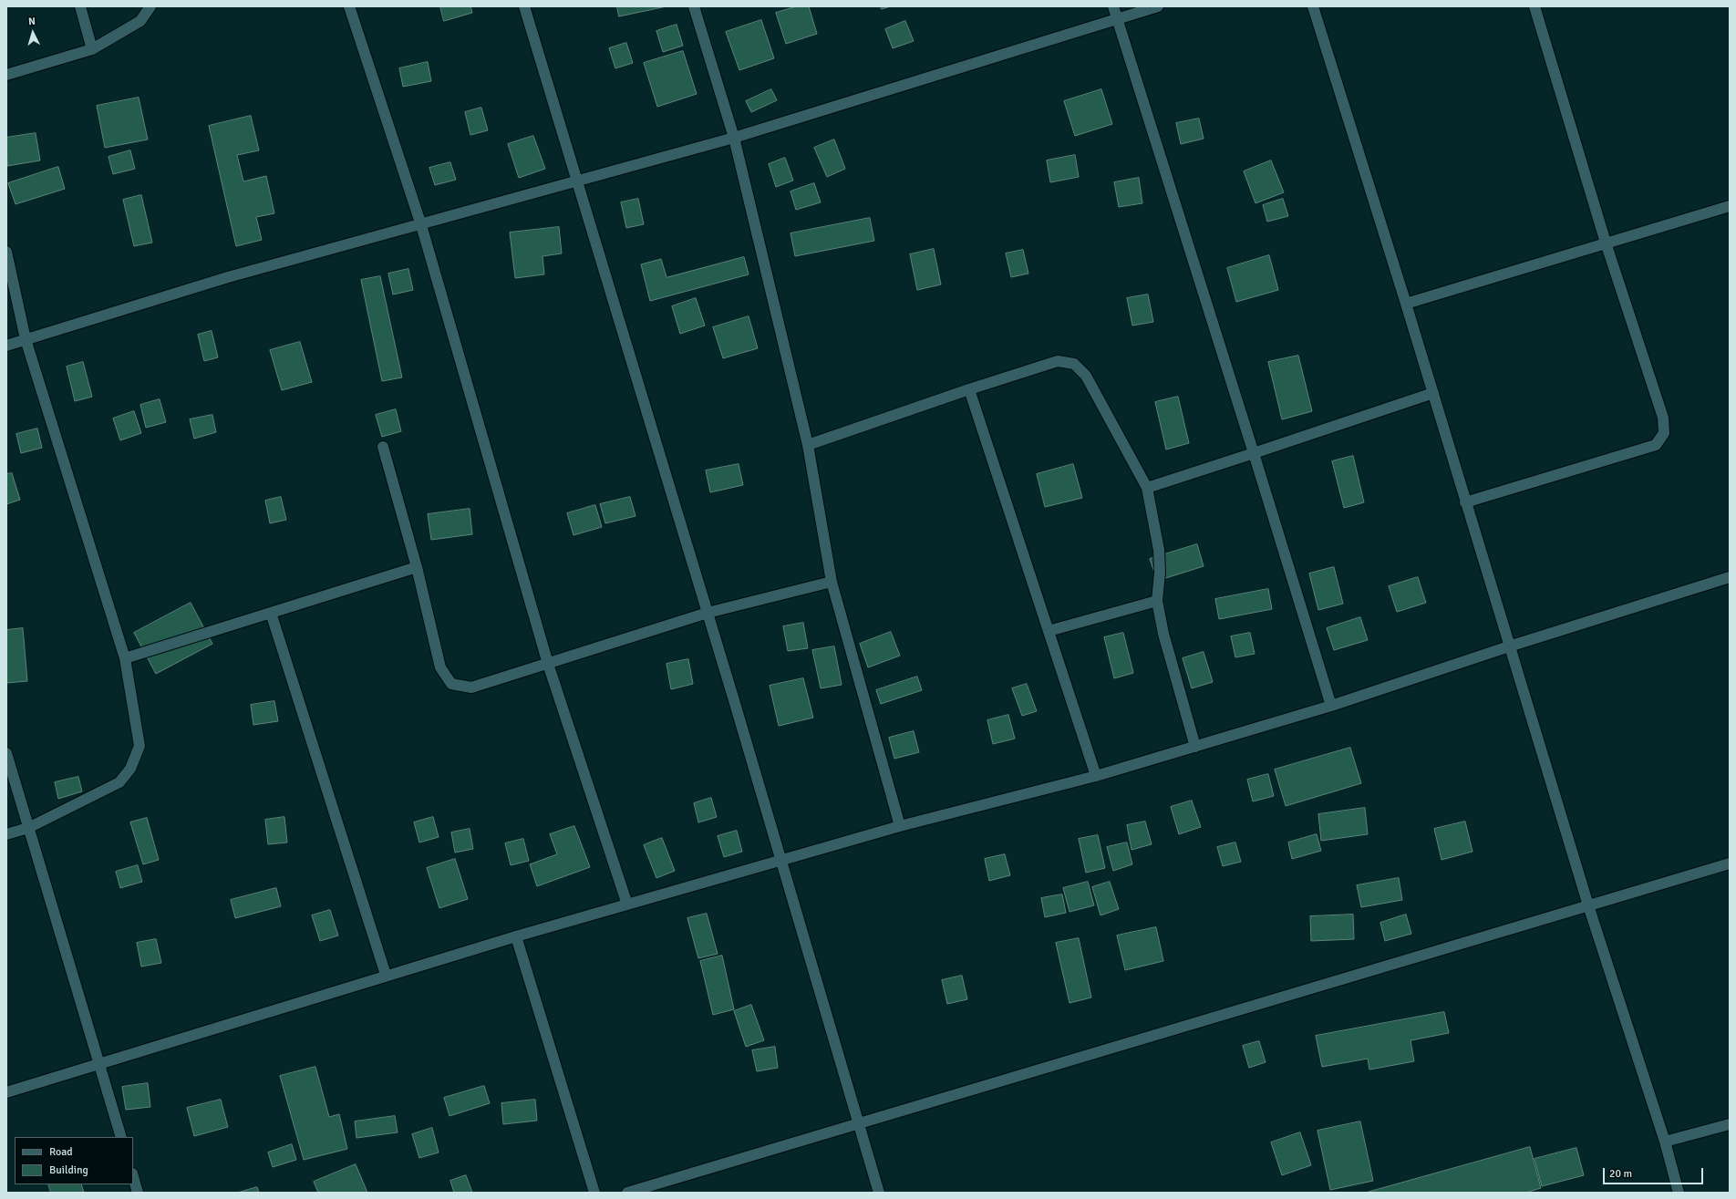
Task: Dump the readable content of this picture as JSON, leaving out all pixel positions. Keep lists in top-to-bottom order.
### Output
{
  "legend": ["Road", "Building"],
  "scale_bar": "20 m",
  "north": "top"
}
